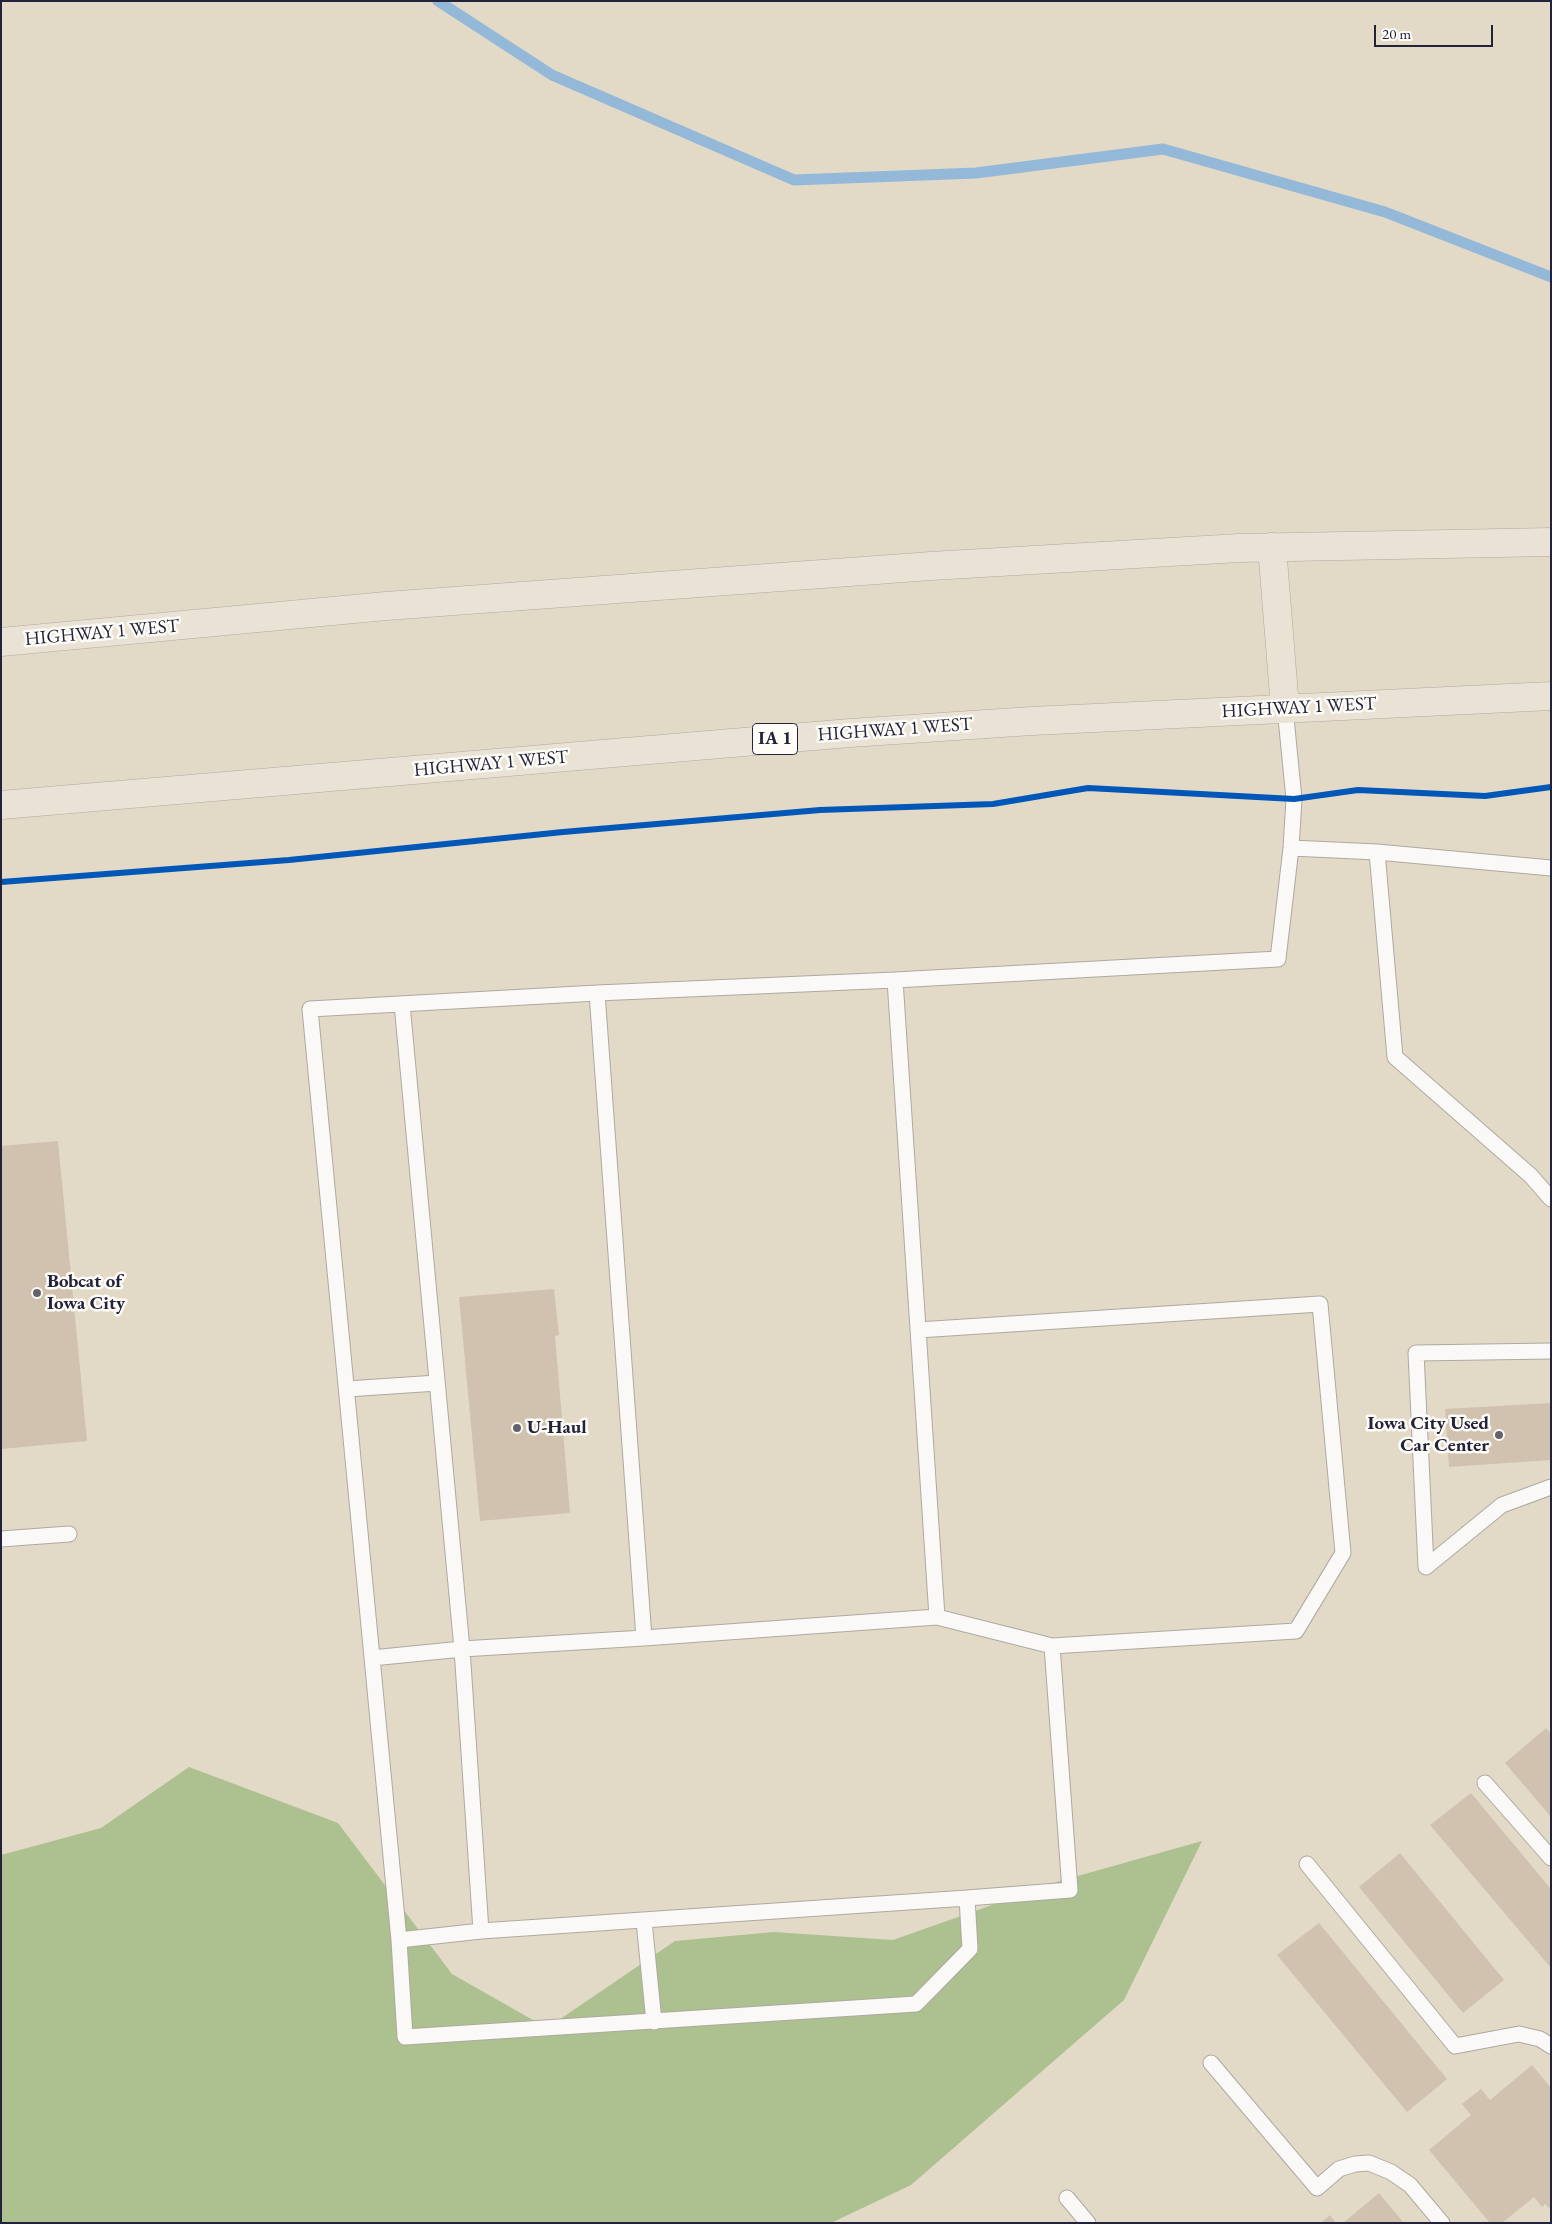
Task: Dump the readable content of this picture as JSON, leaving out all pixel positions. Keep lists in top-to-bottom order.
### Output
{
  "streets": {
    "main road": ["HIGHWAY 1 WEST", "IA 1"]
  },
  "places": ["Bobcat of Iowa City", "U-Haul", "Iowa City Used Car Center"],
  "scale_bar": "20 m"
}
